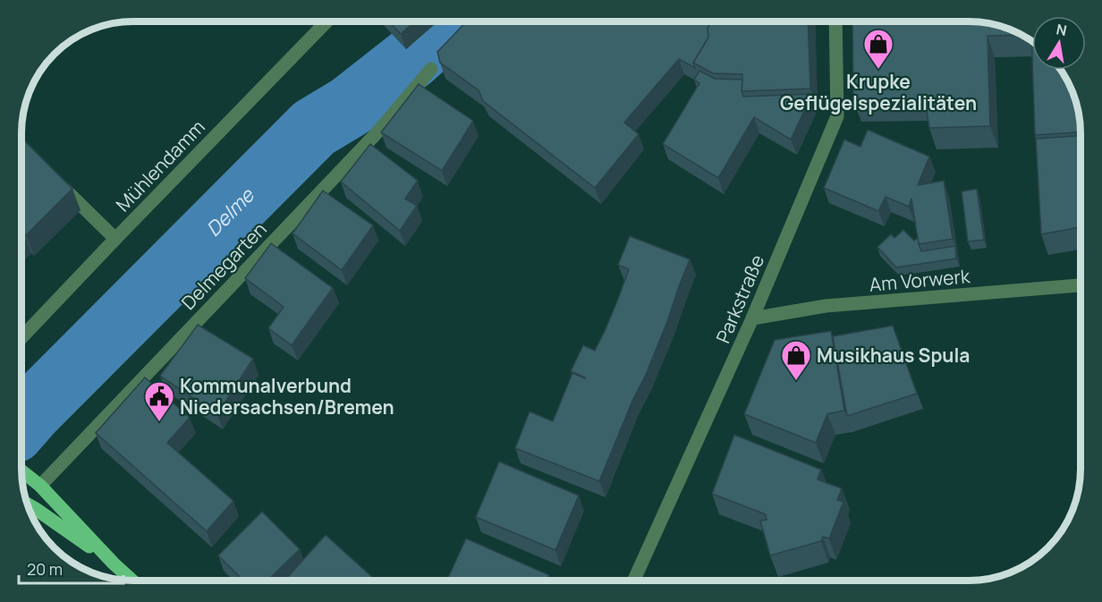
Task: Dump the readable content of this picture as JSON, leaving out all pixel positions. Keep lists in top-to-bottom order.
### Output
{
  "streets": {
    "street": [
      "Mühlendamm",
      "Delmegarten",
      "Am Vorwerk",
      "Parkstraße"
    ]
  },
  "crossings": [
    ["Am Vorwerk", "Parkstraße"]
  ],
  "water": ["Delme"],
  "places": {
    "shop": ["Krupke Geflügelspezialitäten", "Musikhaus Spula"],
    "public building": ["Kommunalverbund Niedersachsen/Bremen"]
  },
  "scale_bar": "20 m",
  "north": "top"
}
